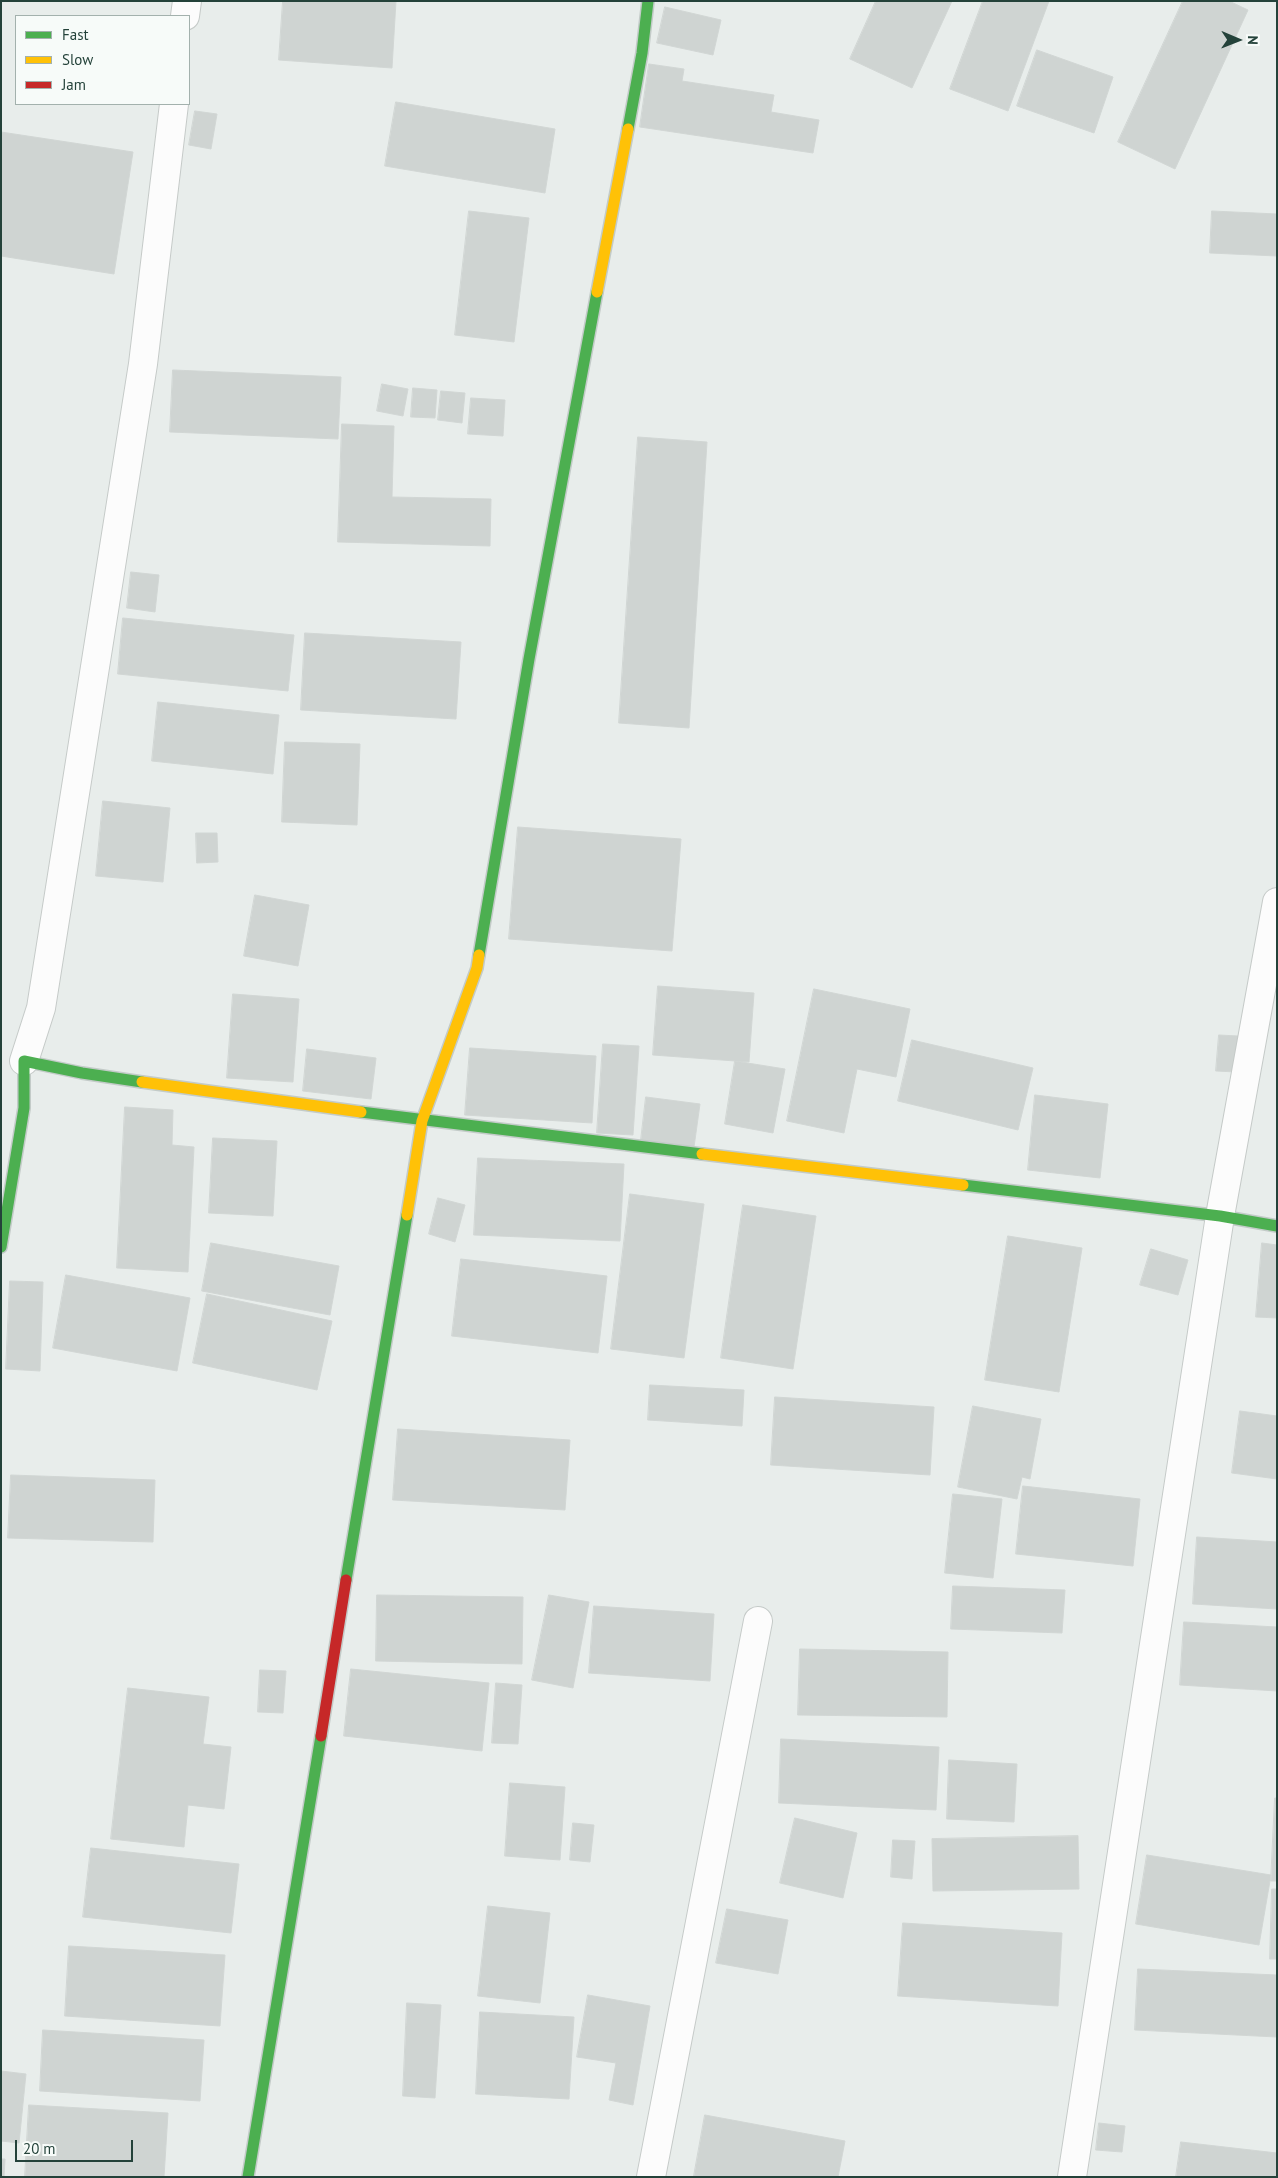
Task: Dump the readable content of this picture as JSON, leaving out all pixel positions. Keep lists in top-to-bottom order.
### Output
{
  "legend": ["Fast", "Slow", "Jam"],
  "scale_bar": "20 m",
  "north": "right"
}
